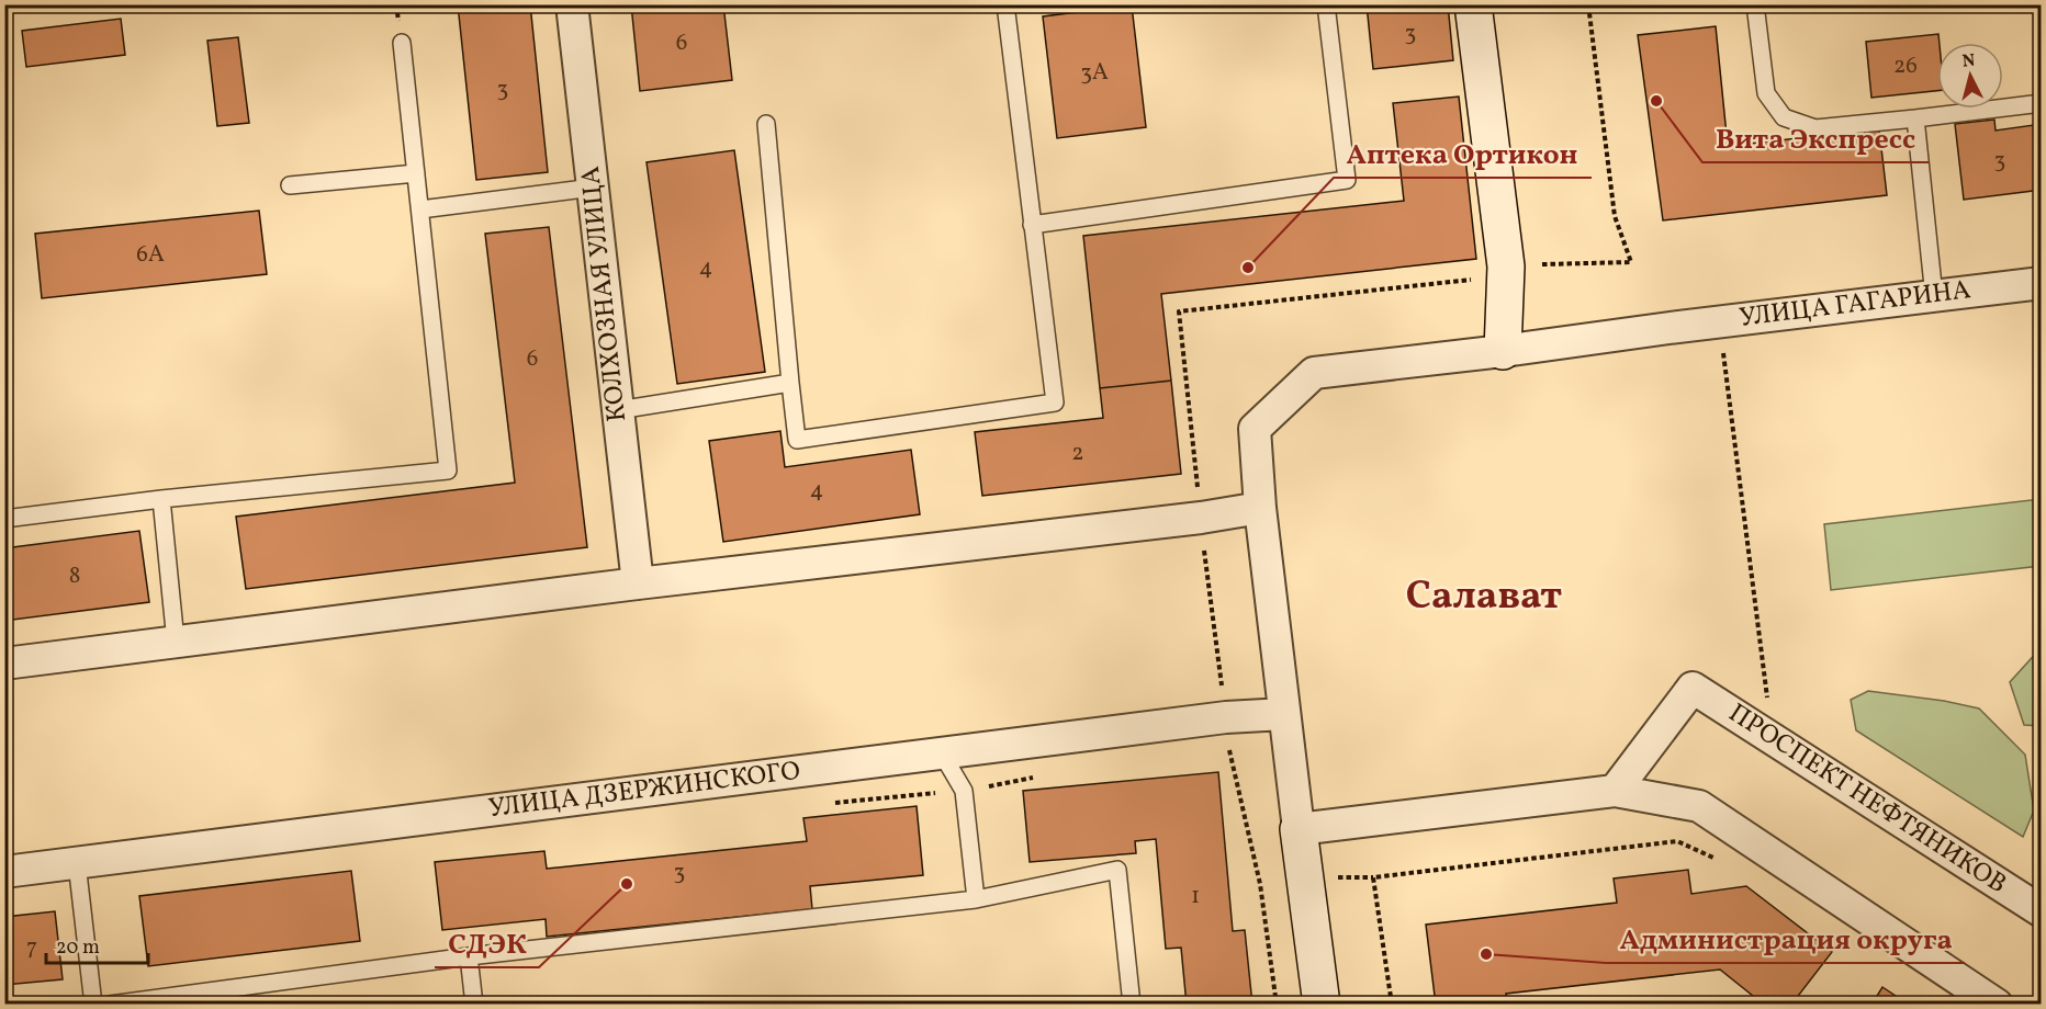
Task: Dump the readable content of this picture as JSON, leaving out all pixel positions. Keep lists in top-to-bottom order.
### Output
{
  "streets": {
    "street": [
      "КОЛХОЗНАЯ УЛИЦА",
      "УЛИЦА ГАГАРИНА",
      "УЛИЦА ДЗЕРЖИНСКОГО",
      "ПРОСПЕКТ НЕФТЯНИКОВ"
    ]
  },
  "districts": ["Салават"],
  "places": [
    "Вита Экспресс",
    "Аптека Ортикон",
    "СДЭК",
    "Администрация округа"
  ],
  "house_numbers": [
    "3",
    "6",
    "26",
    "3А",
    "3",
    "3",
    "6А",
    "4",
    "6",
    "2",
    "4",
    "8",
    "3",
    "1",
    "7"
  ],
  "scale_bar": "20 m",
  "north": "top"
}
